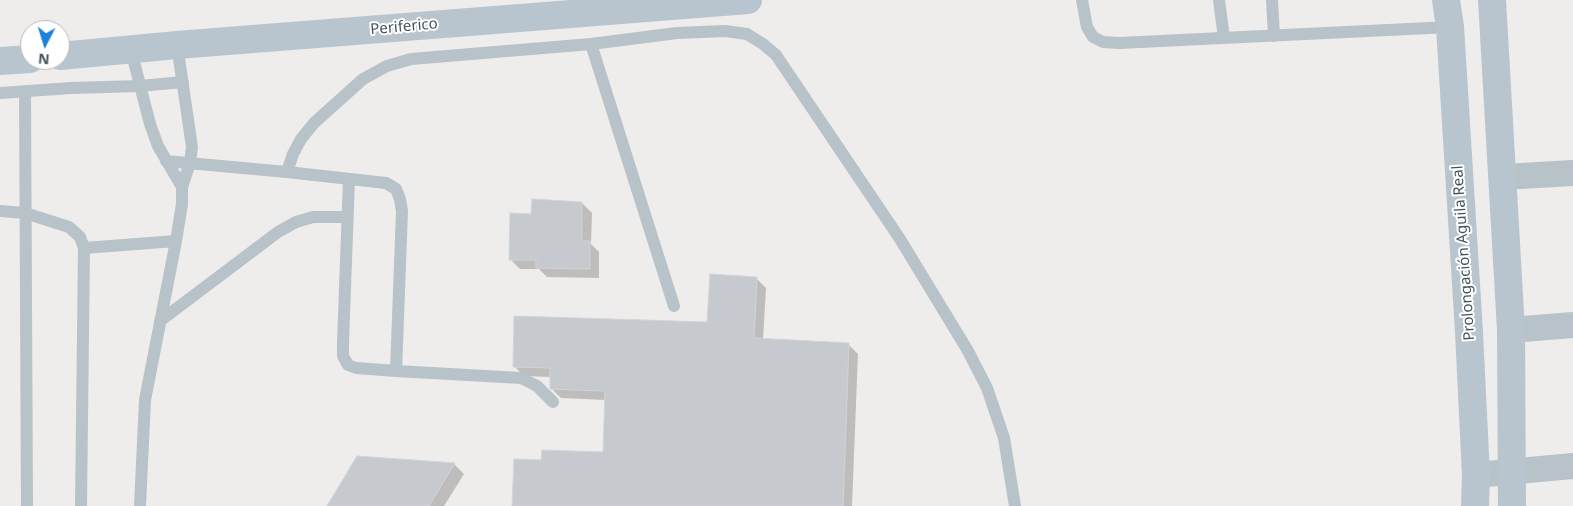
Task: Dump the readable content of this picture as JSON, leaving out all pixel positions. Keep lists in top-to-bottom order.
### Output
{
  "streets": {
    "street": ["Periferico", "Prolongación Aguila Real"]
  },
  "north": "bottom"
}
